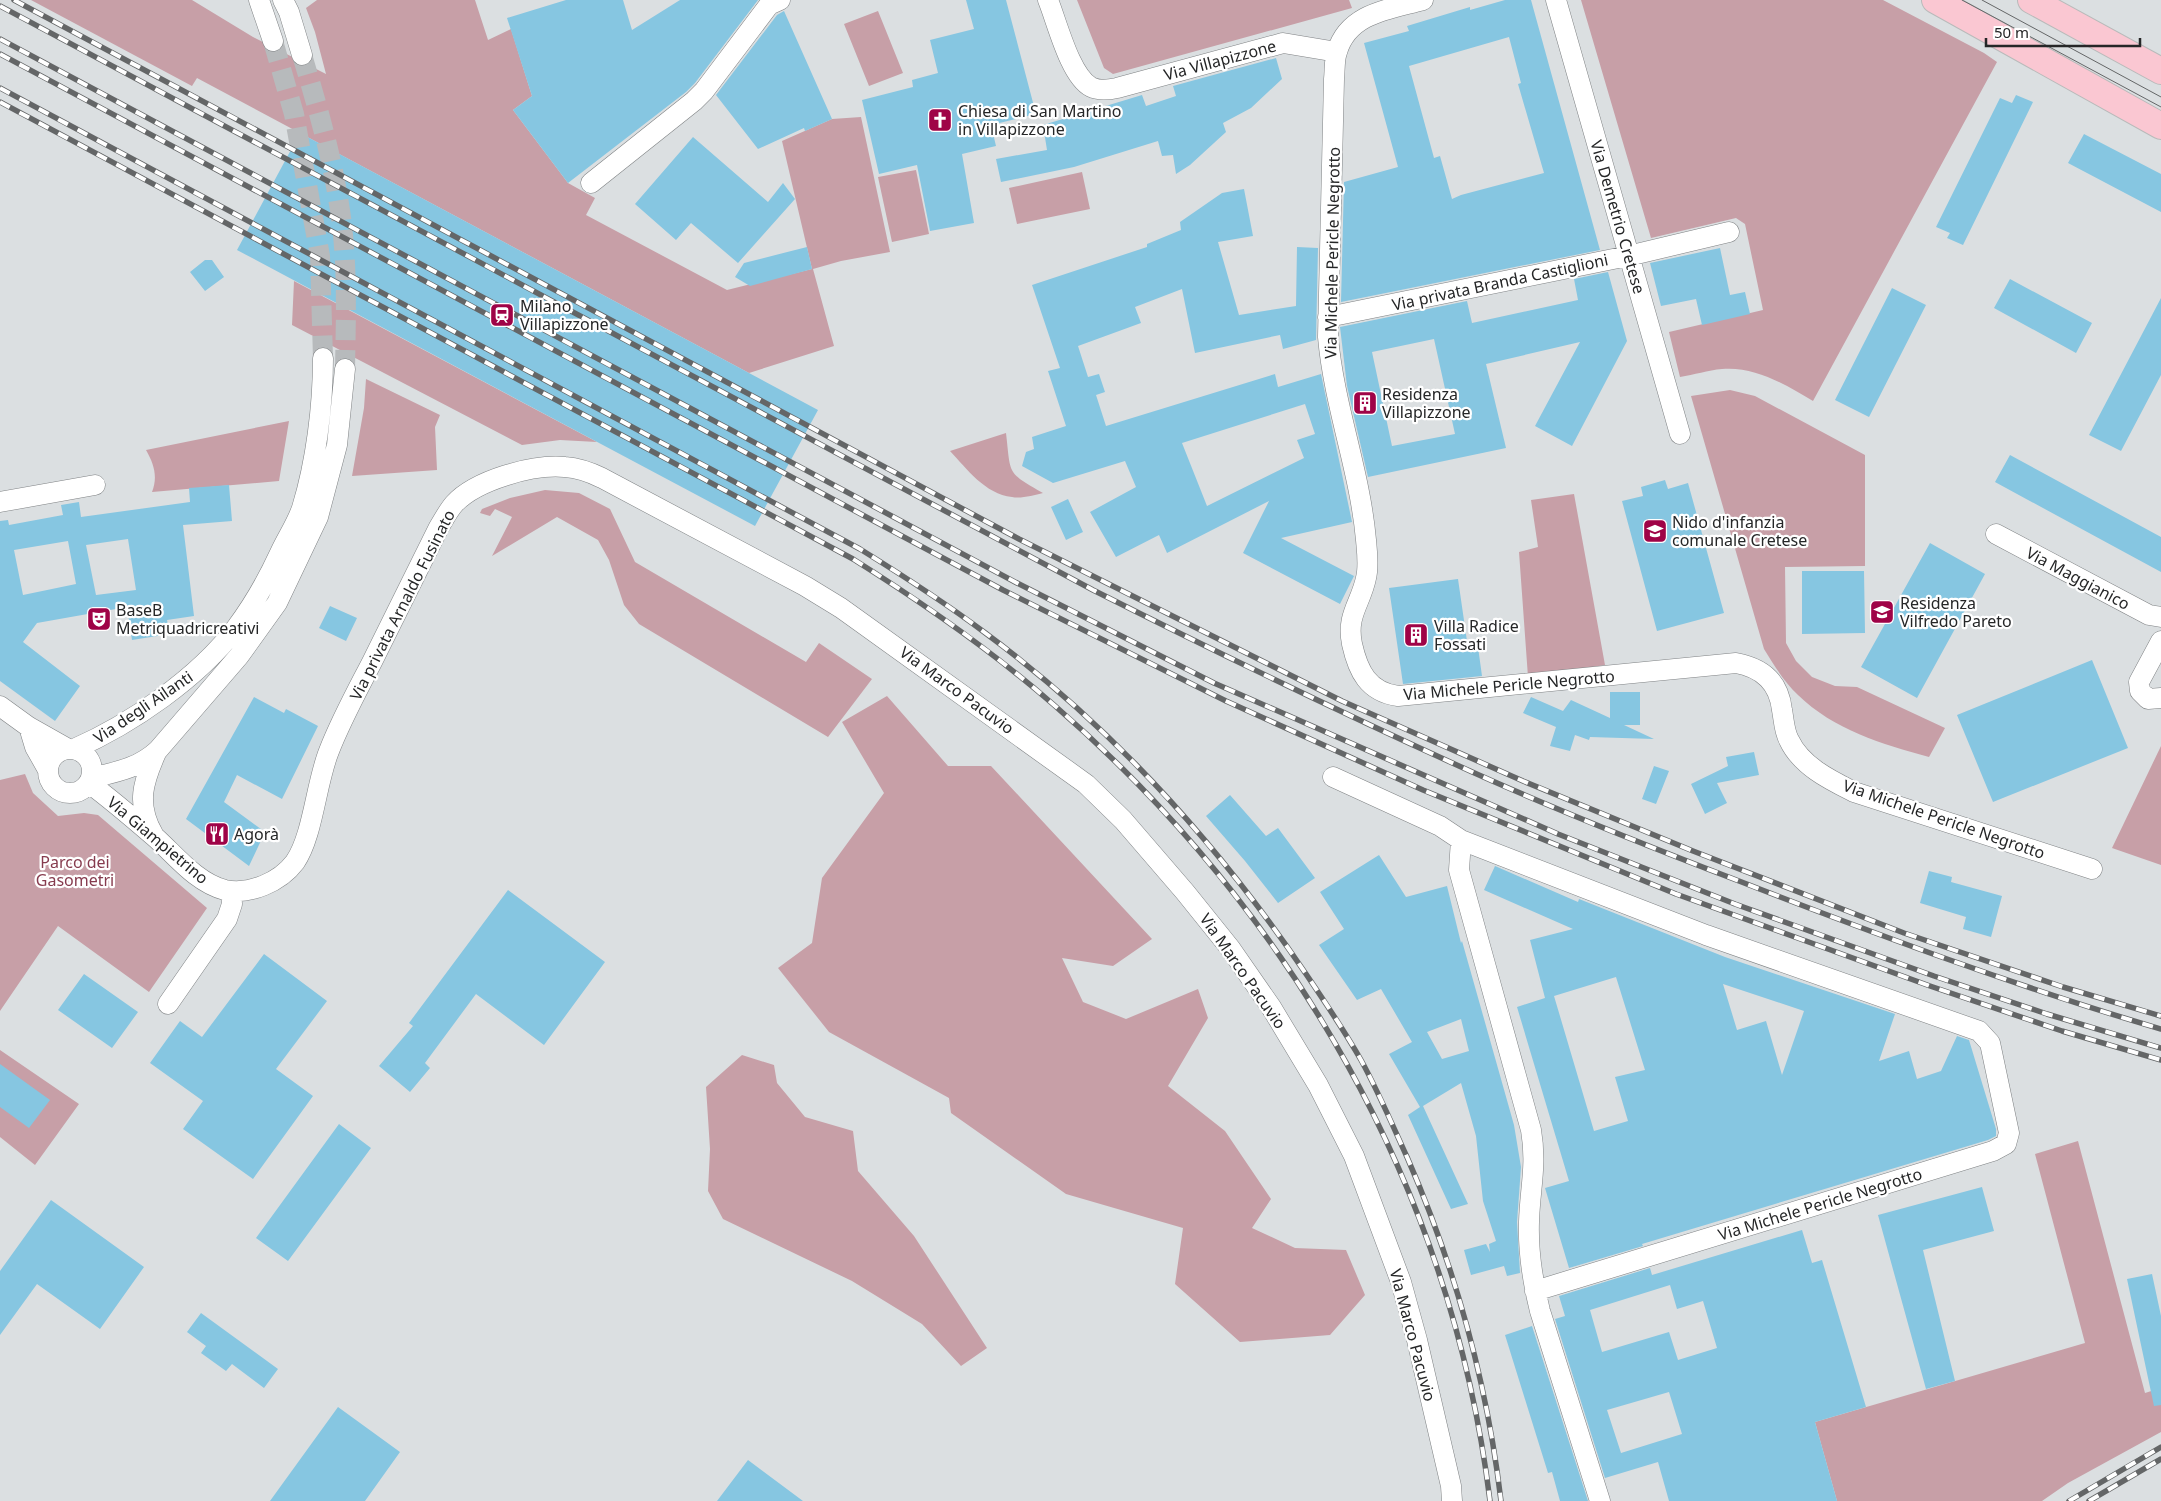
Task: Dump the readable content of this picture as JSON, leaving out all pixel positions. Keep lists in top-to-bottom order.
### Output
{
  "streets": {
    "street": [
      "Via Villapizzone",
      "Via Demetrio Cretese",
      "Via Michele Pericle Negrotto",
      "Via privata Branda Castiglioni",
      "Via Maggianico",
      "Via privata Arnaldo Fusinato",
      "Via Marco Pacuvio",
      "Via degli Ailanti",
      "Via Giampietrino"
    ]
  },
  "crossings": [
    ["Via Villapizzone", "Via Michele Pericle Negrotto"],
    ["Via Demetrio Cretese", "Via privata Branda Castiglioni"],
    ["Via Michele Pericle Negrotto", "Via privata Branda Castiglioni"],
    ["Via privata Arnaldo Fusinato", "Via Marco Pacuvio"],
    ["Via privata Arnaldo Fusinato", "Via Giampietrino"],
    ["Via degli Ailanti", "Via Giampietrino"]
  ],
  "parks": ["Parco dei Gasometri"],
  "places": {
    "church": ["Chiesa di San Martino in Villapizzone"],
    "station": ["Milano Villapizzone"],
    "building": ["Residenza Villapizzone", "Villa Radice Fossati"],
    "school or university": ["Nido d'infanzia comunale Cretese", "Residenza Vilfredo Pareto"],
    "theatre": ["BaseB Metriquadricreativi"],
    "restaurant": ["Agorà"]
  },
  "scale_bar": "50 m"
}
